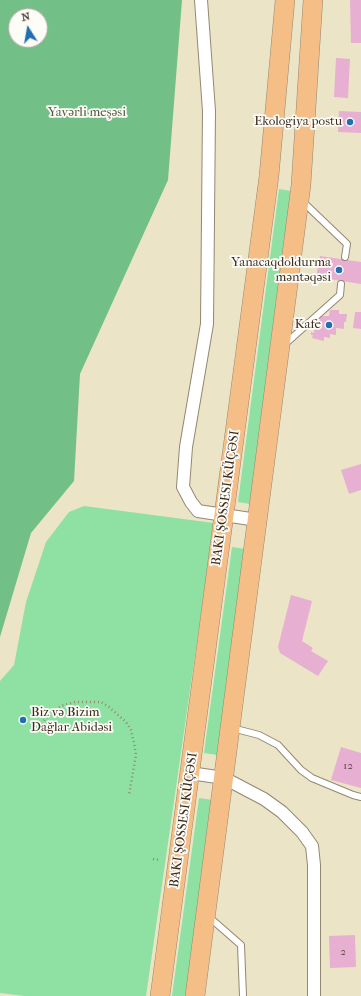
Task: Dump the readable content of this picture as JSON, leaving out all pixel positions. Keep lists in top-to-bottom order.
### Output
{
  "parks": ["Yavərli meşəsi"],
  "places": [
    "Ekologiya postu",
    "Yanacaqdoldurma məntəqəsi",
    "Kafe",
    "Biz və Bizim Dağlar Abidəsi"
  ],
  "house_numbers": ["12", "2"],
  "north": "top"
}
